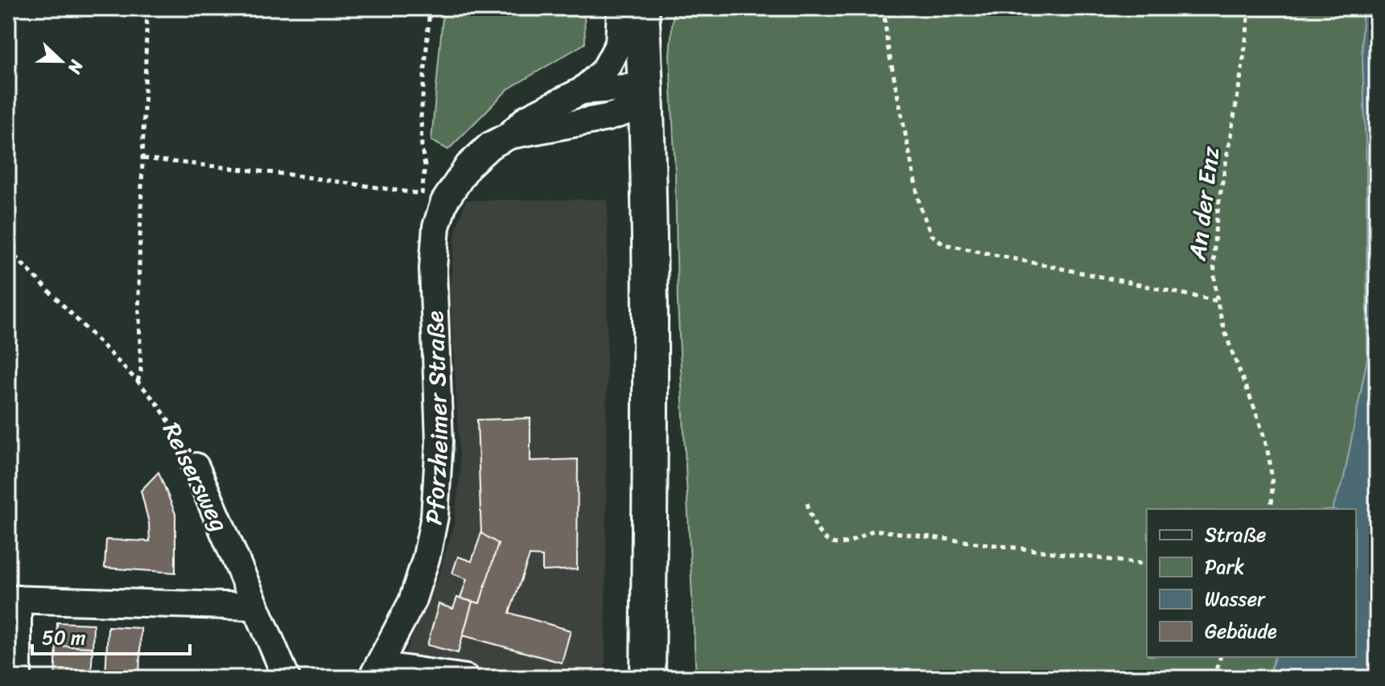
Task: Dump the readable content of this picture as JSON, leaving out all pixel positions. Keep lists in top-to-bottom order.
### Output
{
  "streets": {
    "street": ["Pforzheimer Straße", "Reisersweg"],
    "path": ["An der Enz"]
  },
  "legend": [
    "Straße",
    "Park",
    "Wasser",
    "Gebäude"
  ],
  "scale_bar": "50 m",
  "north": "right"
}
